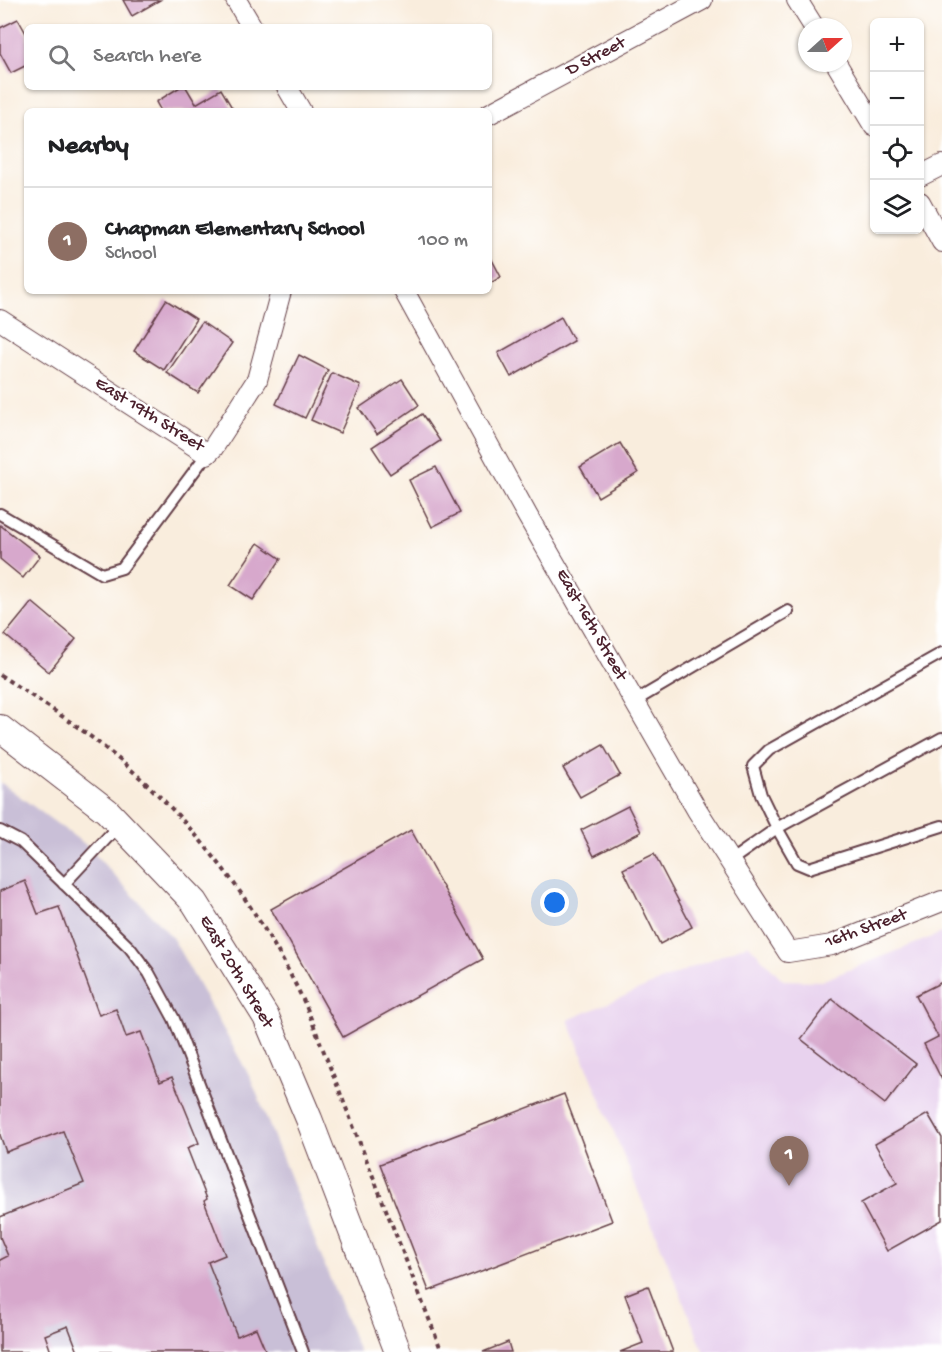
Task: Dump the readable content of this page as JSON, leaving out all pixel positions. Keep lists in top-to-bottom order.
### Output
{
  "streets": {
    "street": [
      "D Street",
      "East 19th Street",
      "East 16th Street",
      "16th Street",
      "East 20th Street"
    ]
  },
  "crossings": [
    ["East 16th Street", "16th Street"]
  ],
  "north": "right",
  "page": {
    "map_buttons": ["+", "−"],
    "search": "Search here",
    "heading": "Nearby",
    "list": [
      {
        "mark": "1",
        "name": "Chapman Elementary School",
        "note": "School",
        "value": "100 m"
      }
    ],
    "pins": "1"
  }
}
